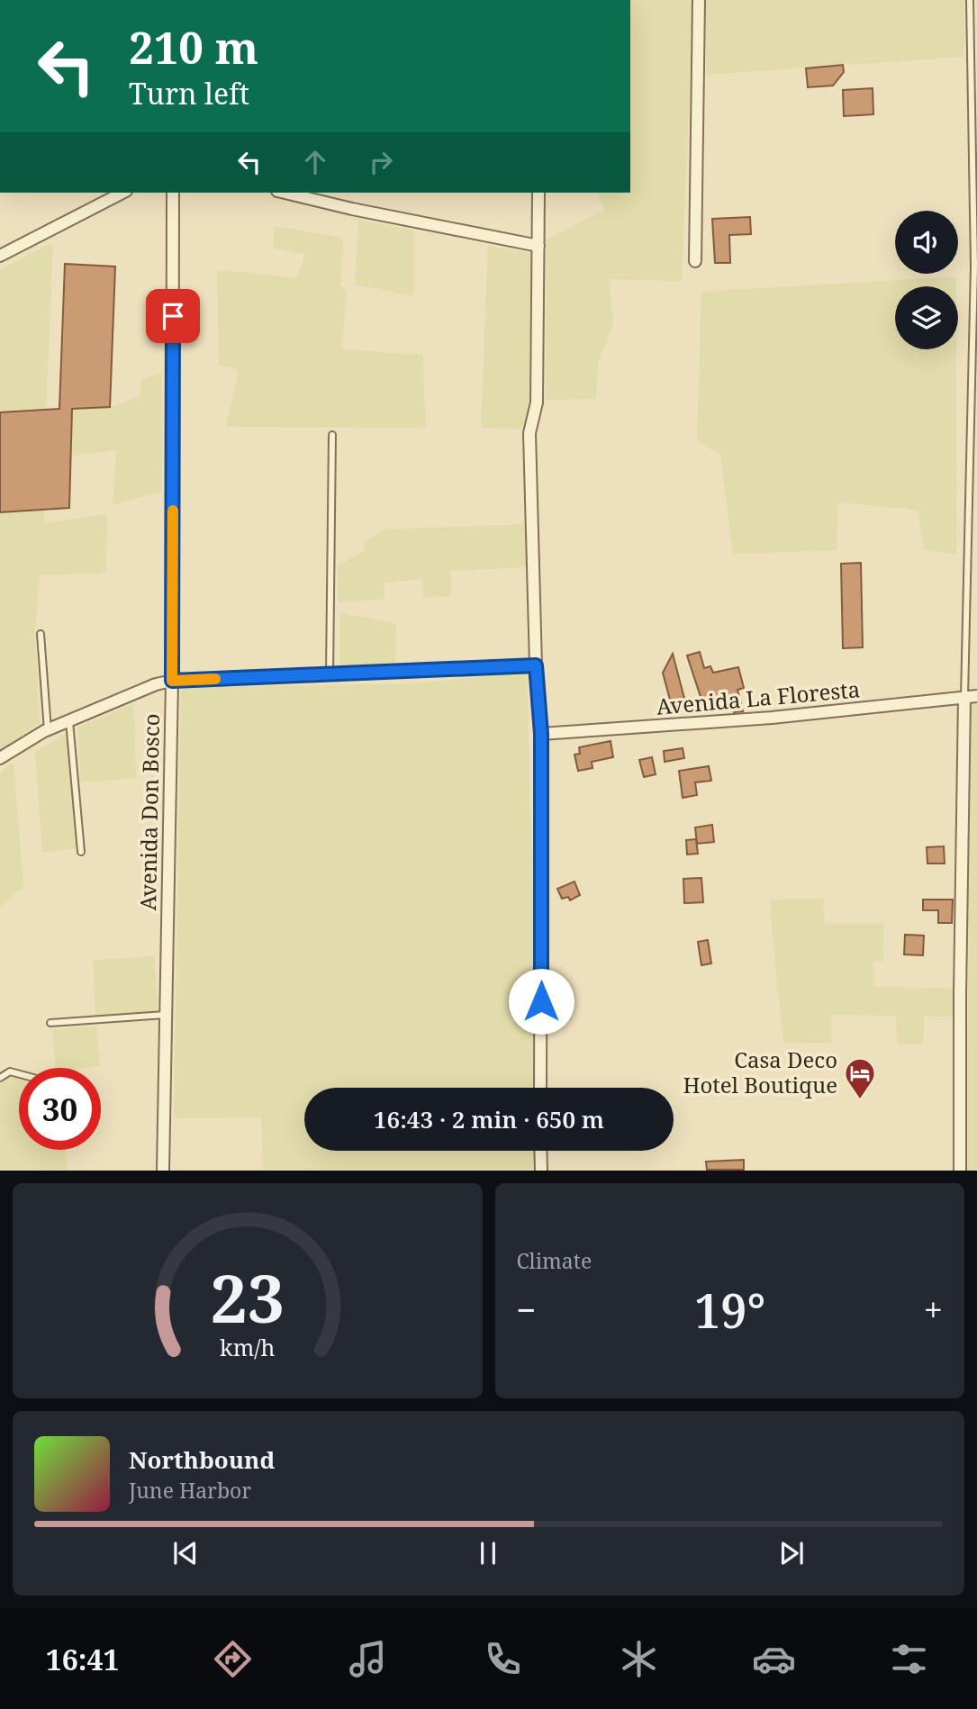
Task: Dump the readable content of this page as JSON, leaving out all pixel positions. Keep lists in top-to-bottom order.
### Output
{
  "streets": {
    "street": ["Avenida La Floresta", "Avenida Don Bosco"]
  },
  "places": {
    "hotel": ["Casa Deco Hotel Boutique"]
  },
  "page": {
    "turn": ["210 m", "Turn left"],
    "limit": "30",
    "trip": "16:43 · 2 min · 650 m",
    "tile": "Climate",
    "heat": ["−", "19°", "+"],
    "song": ["Northbound", "June Harbor"],
    "tabs": "16:41",
    "gauge": ["23", "km/h"]
  }
}
